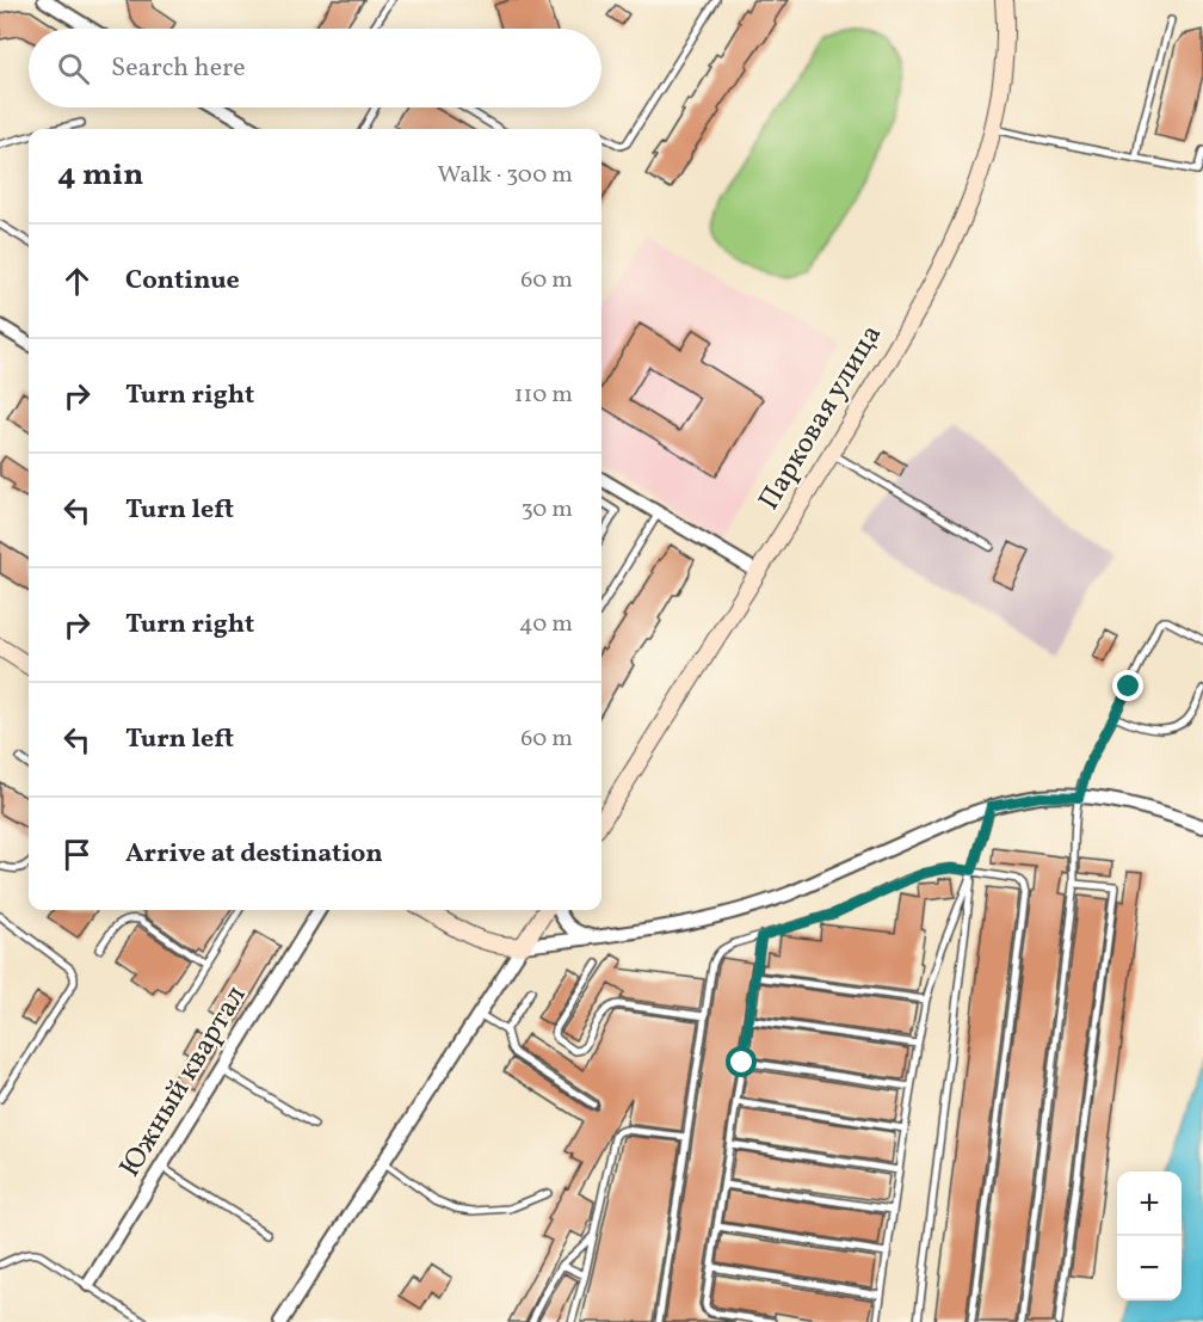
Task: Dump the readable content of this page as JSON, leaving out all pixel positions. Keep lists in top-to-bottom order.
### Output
{
  "streets": {
    "street": ["Парковая улица", "Южный квартал"]
  },
  "page": {
    "search": "Search here",
    "heading": ["4 min", "Walk · 300 m"],
    "list": [
      ["Continue", "60 m"],
      ["Turn right", "110 m"],
      ["Turn left", "30 m"],
      ["Turn right", "40 m"],
      ["Turn left", "60 m"],
      "Arrive at destination"
    ],
    "map_buttons": ["+", "−"]
  }
}
